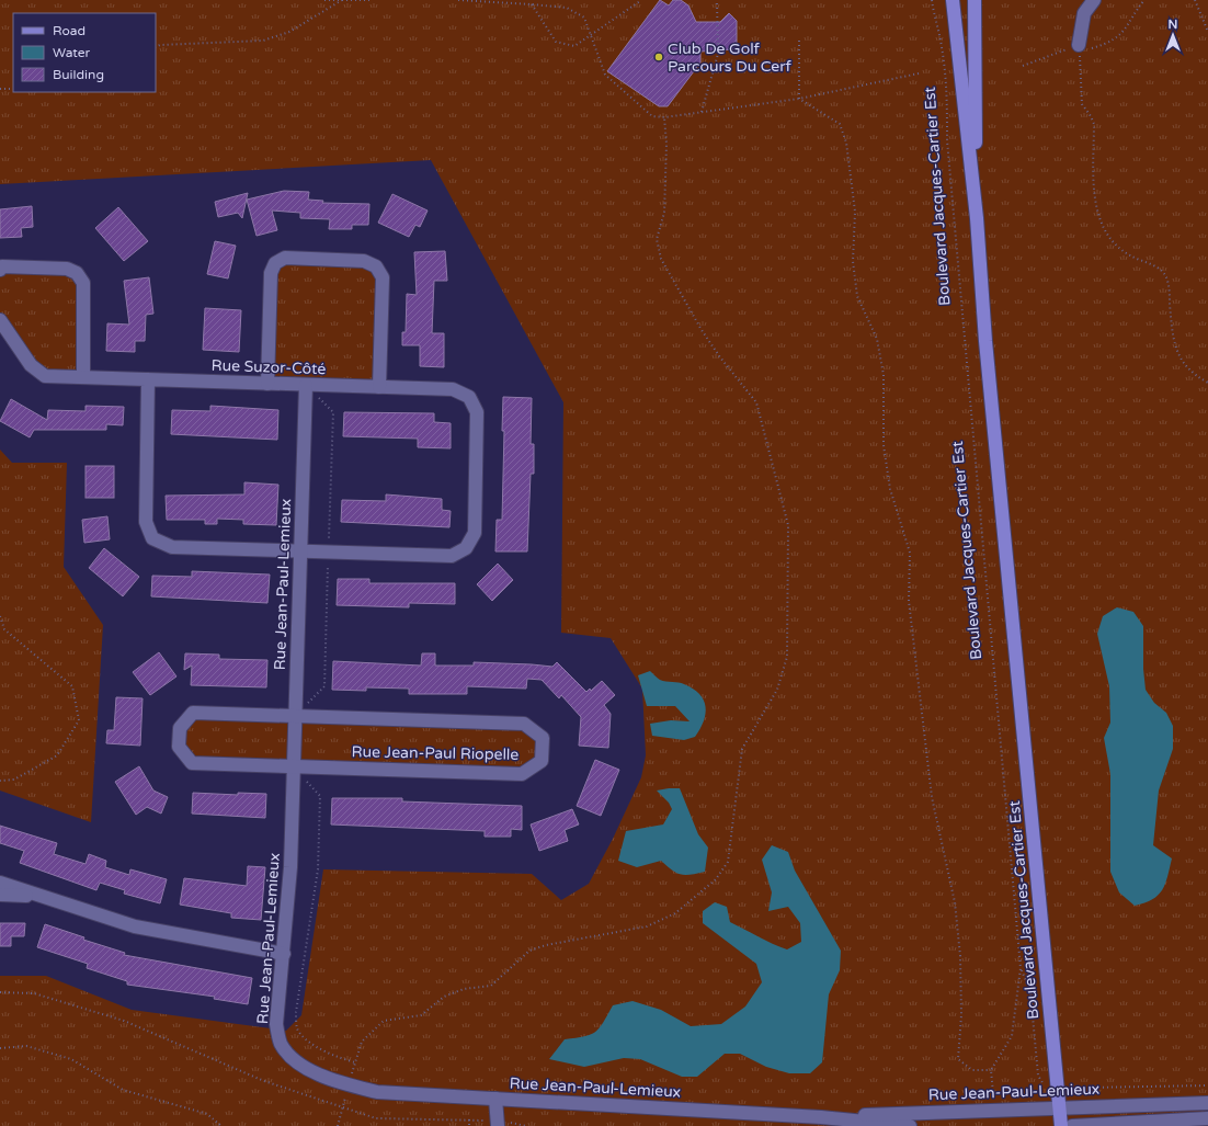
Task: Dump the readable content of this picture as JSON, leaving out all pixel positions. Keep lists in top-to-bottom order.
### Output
{
  "streets": {
    "main road": ["Boulevard Jacques-Cartier Est"],
    "street": ["Rue Suzor-Côté", "Rue Jean-Paul-Lemieux", "Rue Jean-Paul Riopelle"]
  },
  "crossings": [
    ["Boulevard Jacques-Cartier Est", "Rue Jean-Paul-Lemieux"],
    ["Rue Suzor-Côté", "Rue Jean-Paul-Lemieux"],
    ["Rue Jean-Paul-Lemieux", "Rue Jean-Paul Riopelle"]
  ],
  "places": ["Club De Golf Parcours Du Cerf"],
  "legend": ["Road", "Water", "Building"],
  "north": "top"
}
